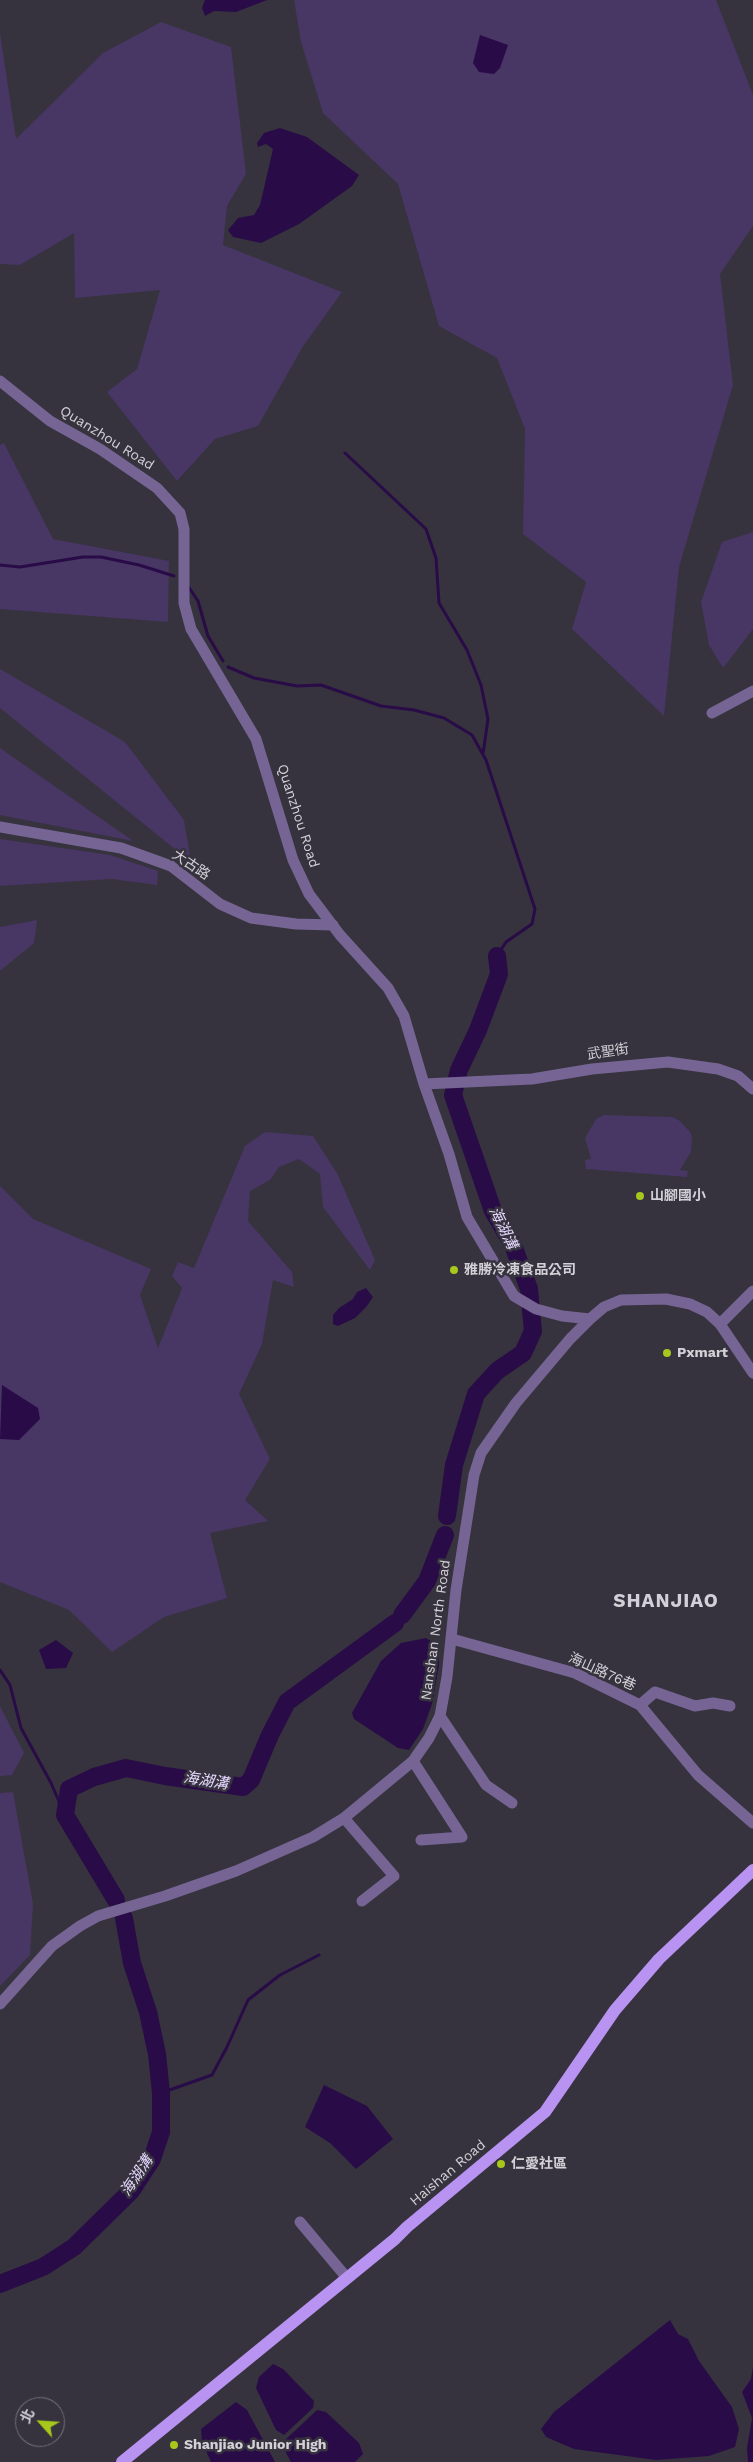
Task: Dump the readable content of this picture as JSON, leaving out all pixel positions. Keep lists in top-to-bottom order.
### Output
{
  "streets": {
    "main road": ["Haishan Road"],
    "street": [
      "Quanzhou Road",
      "大古路",
      "武聖街",
      "Nanshan North Road",
      "海山路76巷"
    ]
  },
  "crossings": [
    ["Quanzhou Road", "大古路"],
    ["Quanzhou Road", "武聖街"],
    ["Quanzhou Road", "Nanshan North Road"],
    ["Nanshan North Road", "海山路76巷"]
  ],
  "districts": ["SHANJIAO"],
  "water": ["海湖溝"],
  "places": [
    "山腳國小",
    "雅勝冷凍食品公司",
    "Pxmart",
    "仁愛社區",
    "Shanjiao Junior High"
  ],
  "north": "top left"
}
